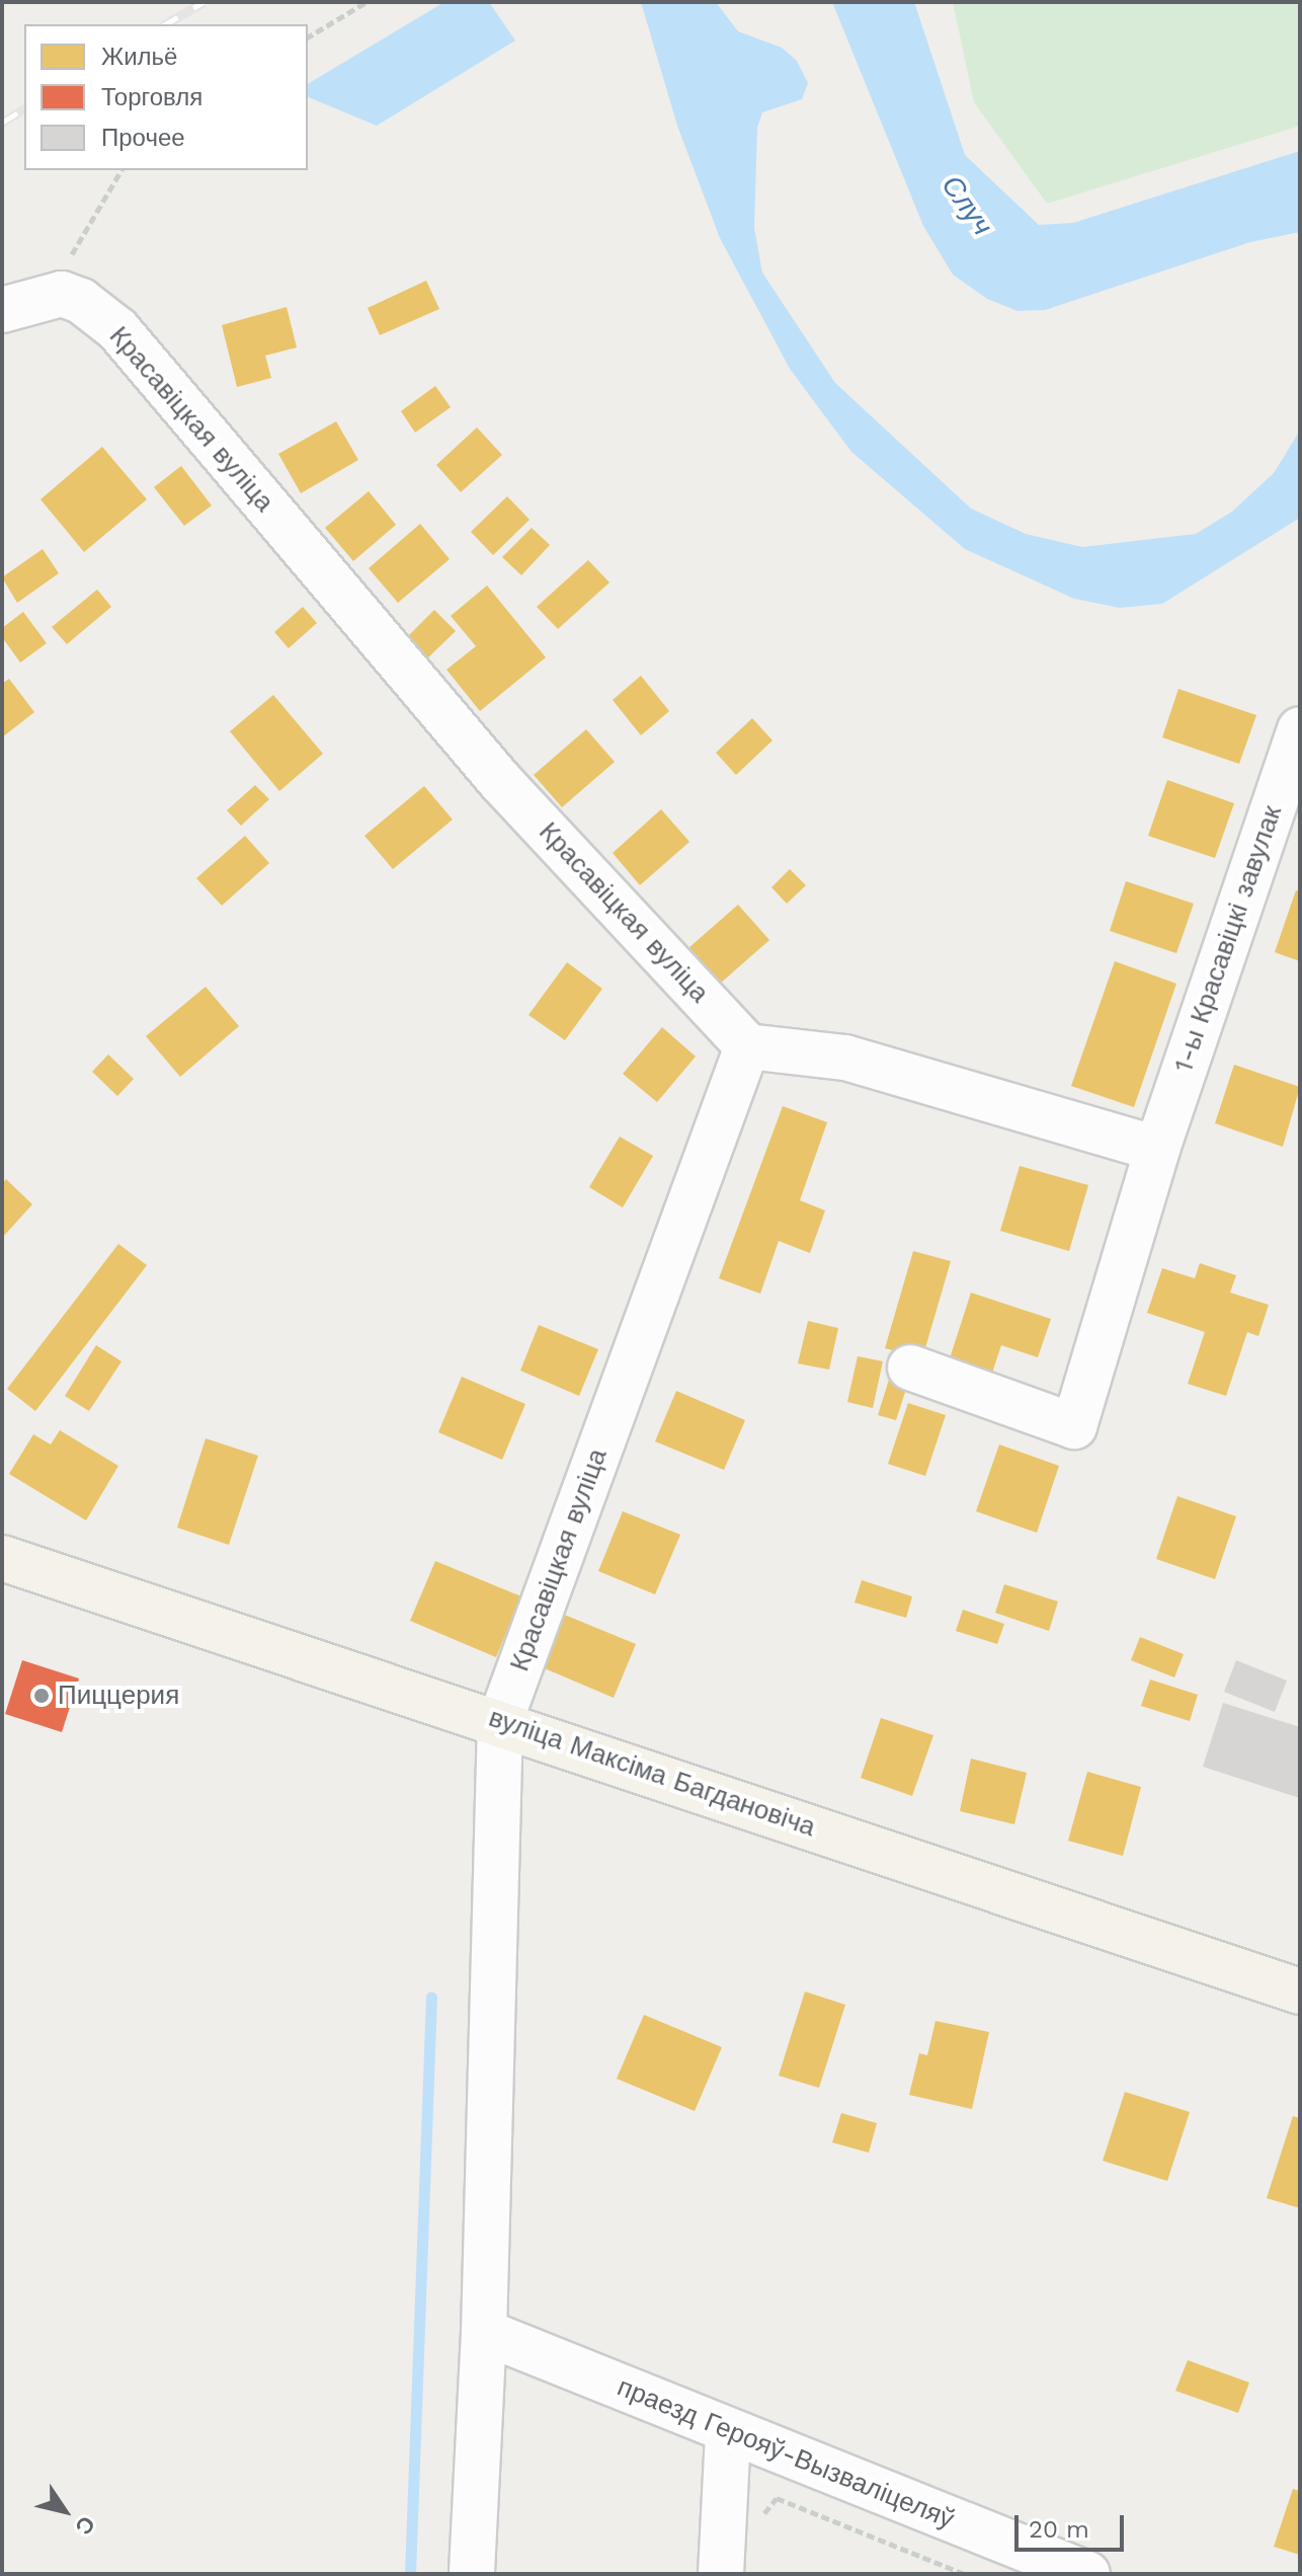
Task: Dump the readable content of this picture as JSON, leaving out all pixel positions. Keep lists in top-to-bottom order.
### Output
{
  "streets": {
    "main road": ["вуліца Максіма Багдановіча"],
    "street": ["Красавіцкая вуліца", "1-ы Красавіцкі завулак", "праезд Герояў-Вызваліцеляў"]
  },
  "crossings": [
    ["Красавіцкая вуліца", "вуліца Максіма Багдановіча"],
    ["Красавіцкая вуліца", "праезд Герояў-Вызваліцеляў"]
  ],
  "water": ["Случ"],
  "places": ["Пиццерия"],
  "legend": ["Жильё", "Торговля", "Прочее"],
  "scale_bar": "20 m",
  "north": "bottom right"
}
